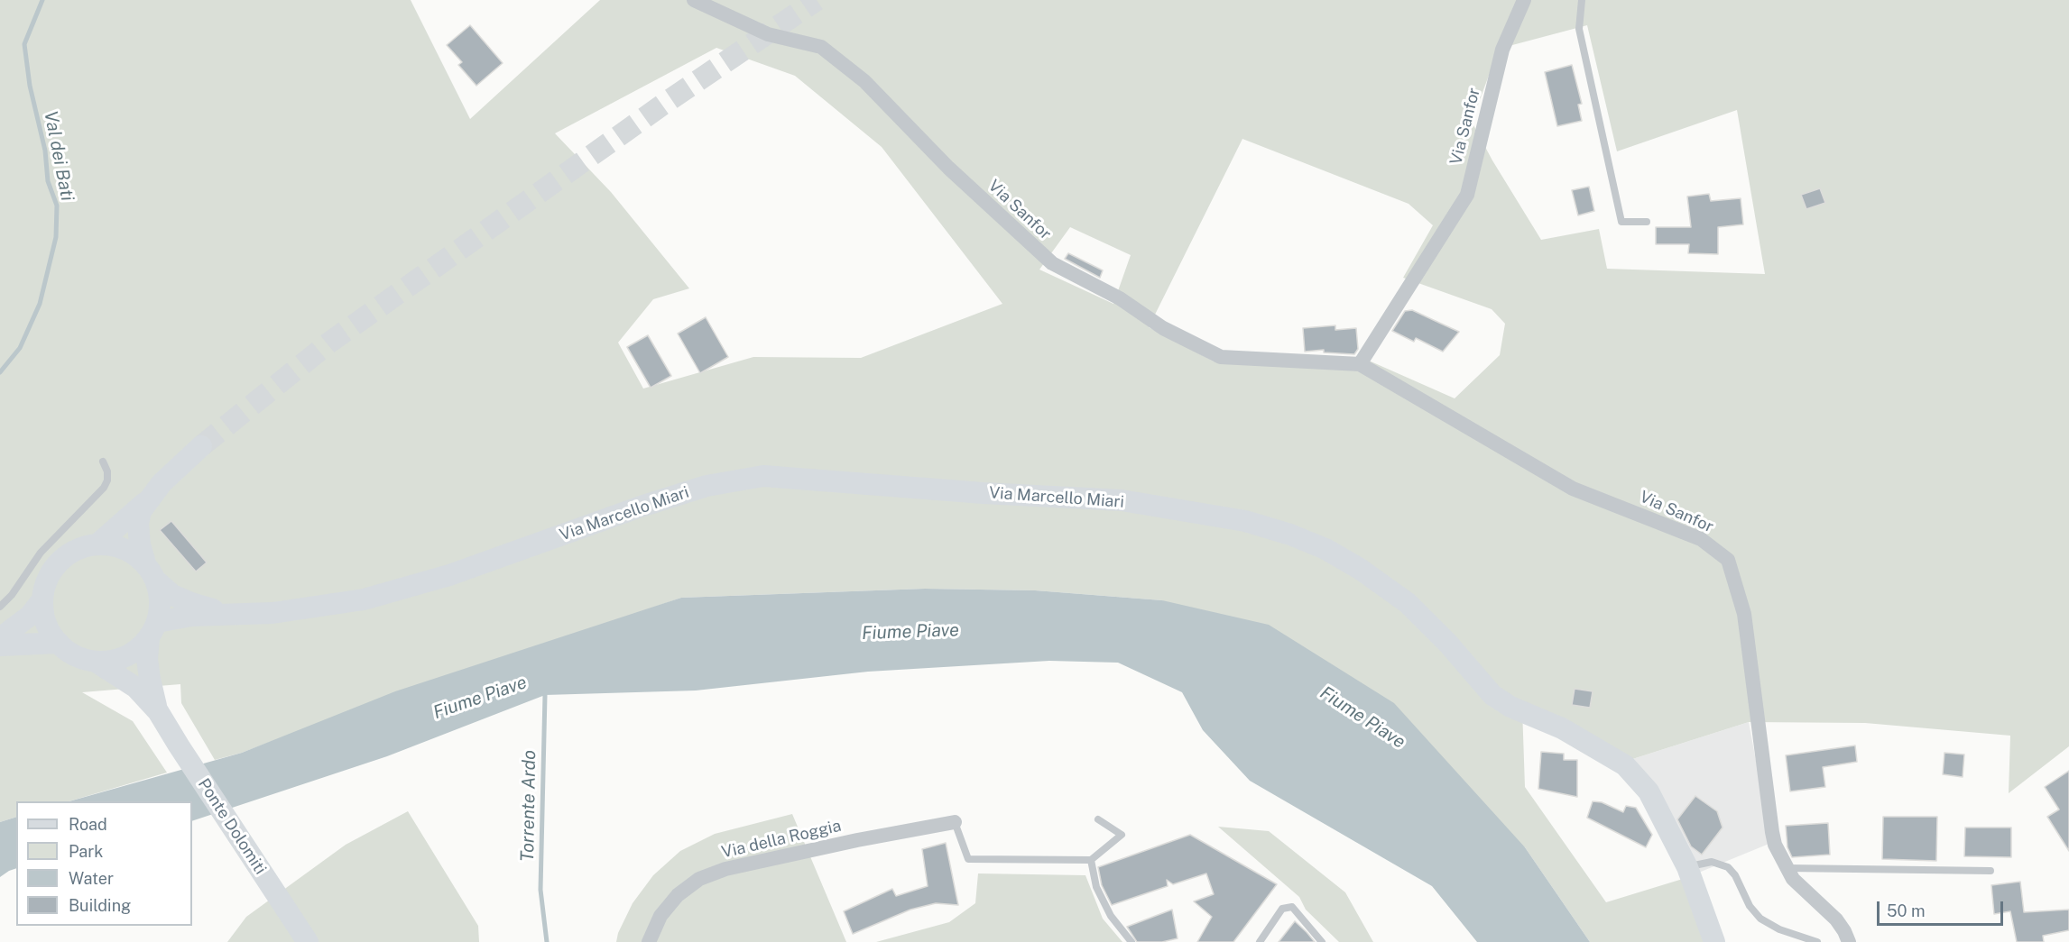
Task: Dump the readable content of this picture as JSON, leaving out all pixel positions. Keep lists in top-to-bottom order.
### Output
{
  "streets": {
    "street": [
      "Via Sanfor",
      "Via Marcello Miari",
      "Ponte Dolomiti",
      "Via della Roggia"
    ]
  },
  "crossings": [
    ["Via Marcello Miari", "Ponte Dolomiti"]
  ],
  "water": ["Val dei Bati", "Fiume Piave", "Torrente Ardo"],
  "legend": [
    "Road",
    "Park",
    "Water",
    "Building"
  ],
  "scale_bar": "50 m"
}
